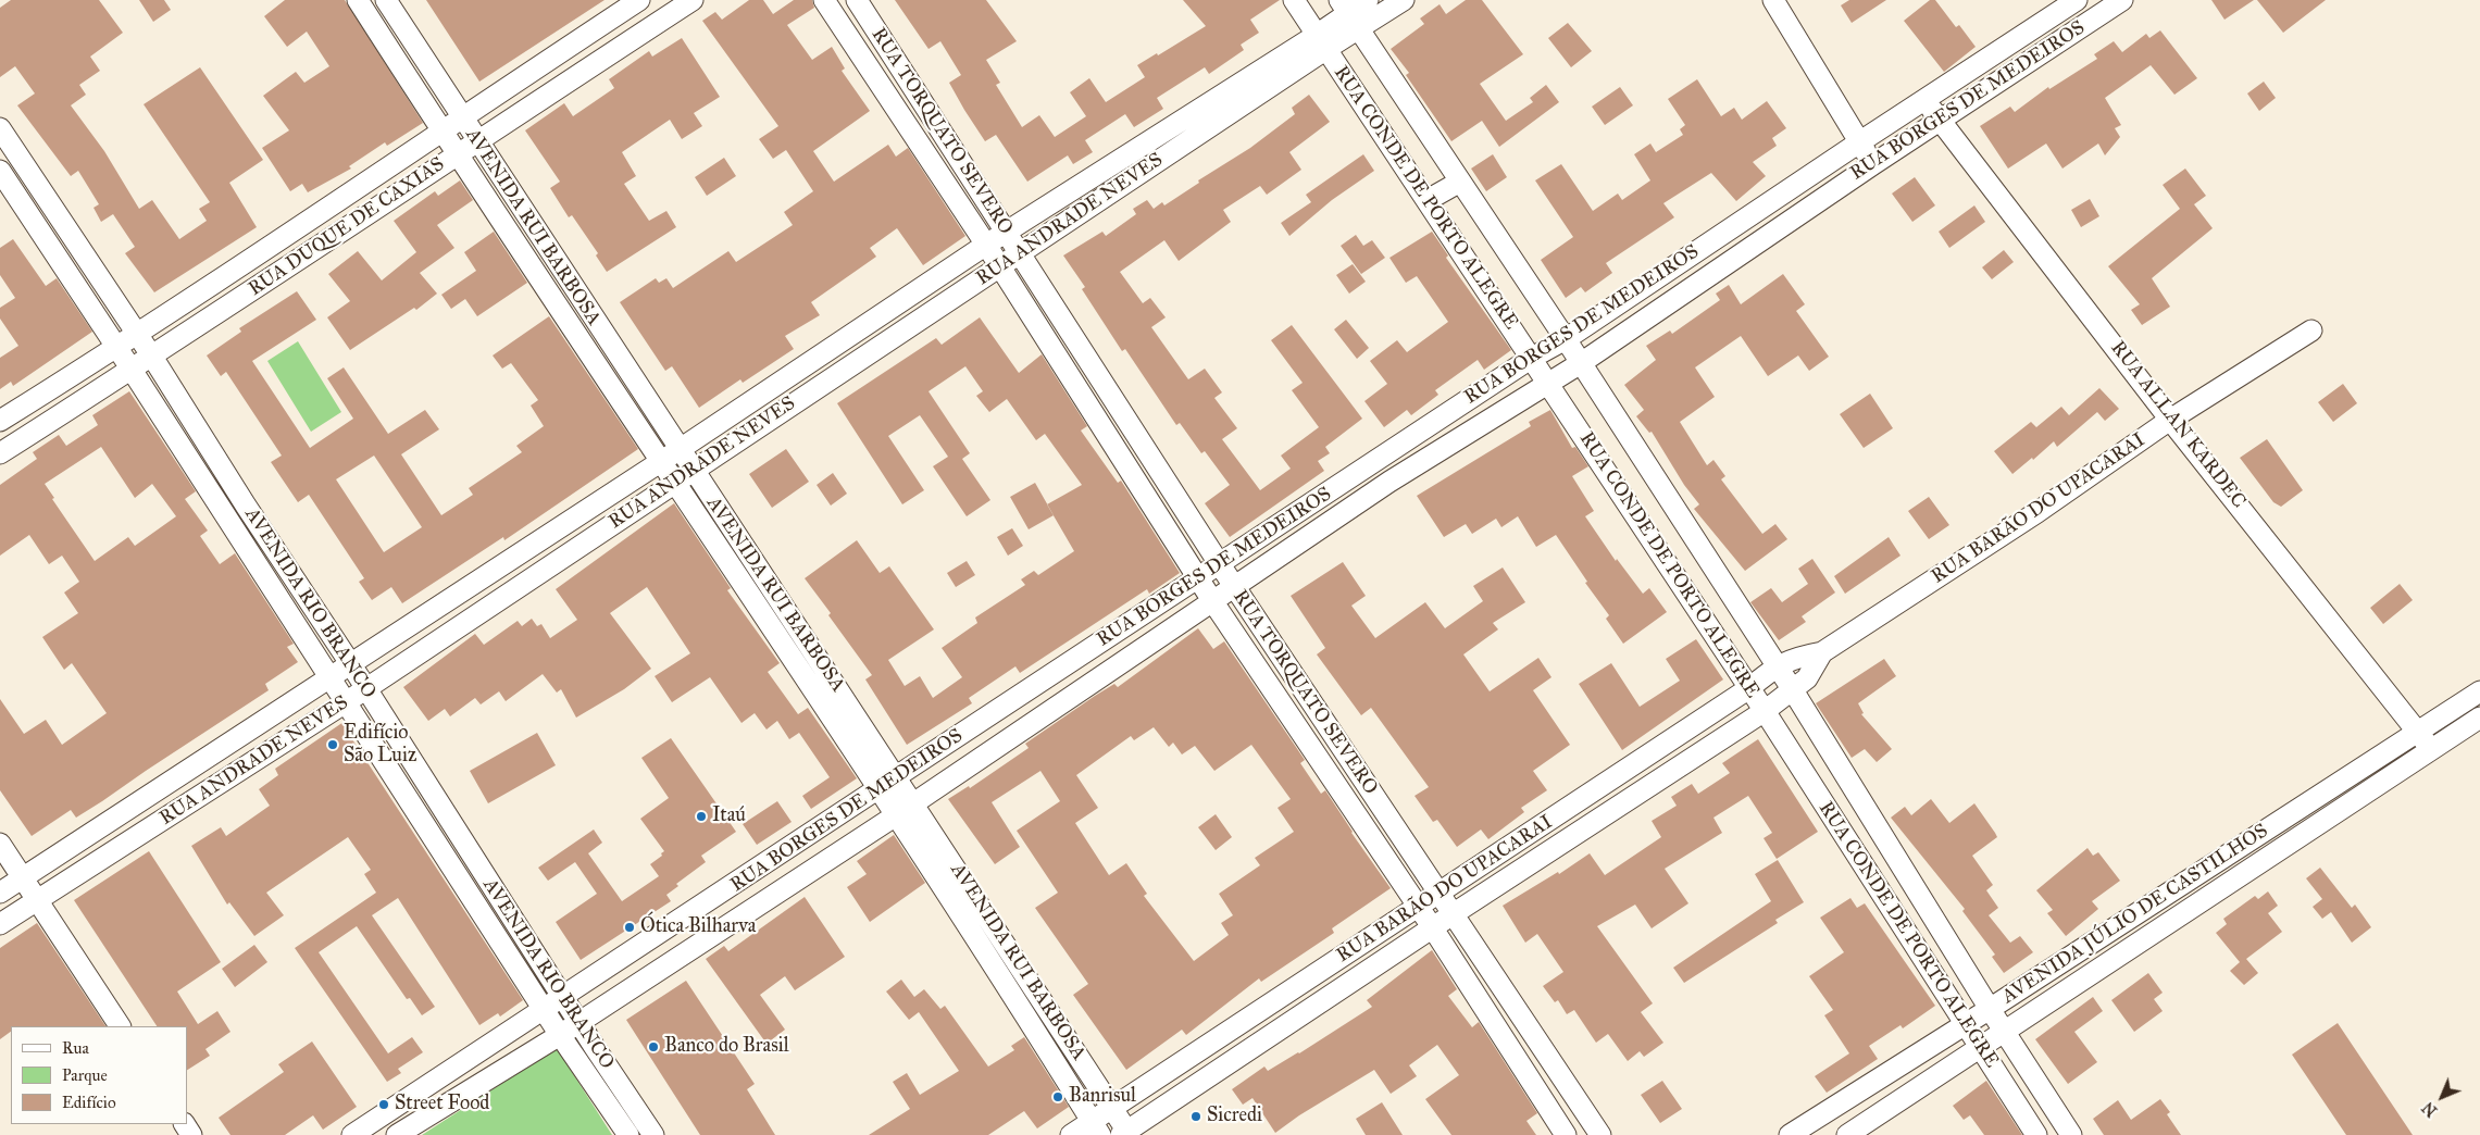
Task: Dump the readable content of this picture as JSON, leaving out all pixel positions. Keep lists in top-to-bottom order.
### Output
{
  "streets": {
    "street": [
      "RUA BORGES DE MEDEIROS",
      "RUA TORQUATO SEVERO",
      "RUA CONDE DE PORTO ALEGRE",
      "RUA ANDRADE NEVES",
      "RUA DUQUE DE CAXIAS",
      "AVENIDA RUI BARBOSA",
      "RUA ALLAN KARDEC",
      "RUA BARÃO DO UPACARAI",
      "AVENIDA RIO BRANCO",
      "AVENIDA JÚLIO DE CASTILHOS"
    ]
  },
  "crossings": [
    ["RUA BORGES DE MEDEIROS", "RUA TORQUATO SEVERO"],
    ["RUA BORGES DE MEDEIROS", "RUA CONDE DE PORTO ALEGRE"],
    ["RUA BORGES DE MEDEIROS", "AVENIDA RUI BARBOSA"],
    ["RUA BORGES DE MEDEIROS", "RUA ALLAN KARDEC"],
    ["RUA BORGES DE MEDEIROS", "AVENIDA RIO BRANCO"],
    ["RUA TORQUATO SEVERO", "RUA ANDRADE NEVES"],
    ["RUA TORQUATO SEVERO", "RUA BARÃO DO UPACARAI"],
    ["RUA CONDE DE PORTO ALEGRE", "RUA ANDRADE NEVES"],
    ["RUA CONDE DE PORTO ALEGRE", "RUA BARÃO DO UPACARAI"],
    ["RUA CONDE DE PORTO ALEGRE", "AVENIDA JÚLIO DE CASTILHOS"],
    ["RUA ANDRADE NEVES", "AVENIDA RUI BARBOSA"],
    ["RUA ANDRADE NEVES", "AVENIDA RIO BRANCO"],
    ["RUA DUQUE DE CAXIAS", "AVENIDA RUI BARBOSA"],
    ["RUA DUQUE DE CAXIAS", "AVENIDA RIO BRANCO"],
    ["AVENIDA RUI BARBOSA", "RUA BARÃO DO UPACARAI"],
    ["RUA ALLAN KARDEC", "RUA BARÃO DO UPACARAI"],
    ["RUA ALLAN KARDEC", "AVENIDA JÚLIO DE CASTILHOS"]
  ],
  "places": [
    "Edifício São Luiz",
    "Itaú",
    "Ótica Bilharva",
    "Banco do Brasil",
    "Banrisul",
    "Street Food",
    "Sicredi"
  ],
  "legend": ["Rua", "Parque", "Edifício"],
  "north": "bottom left"
}
